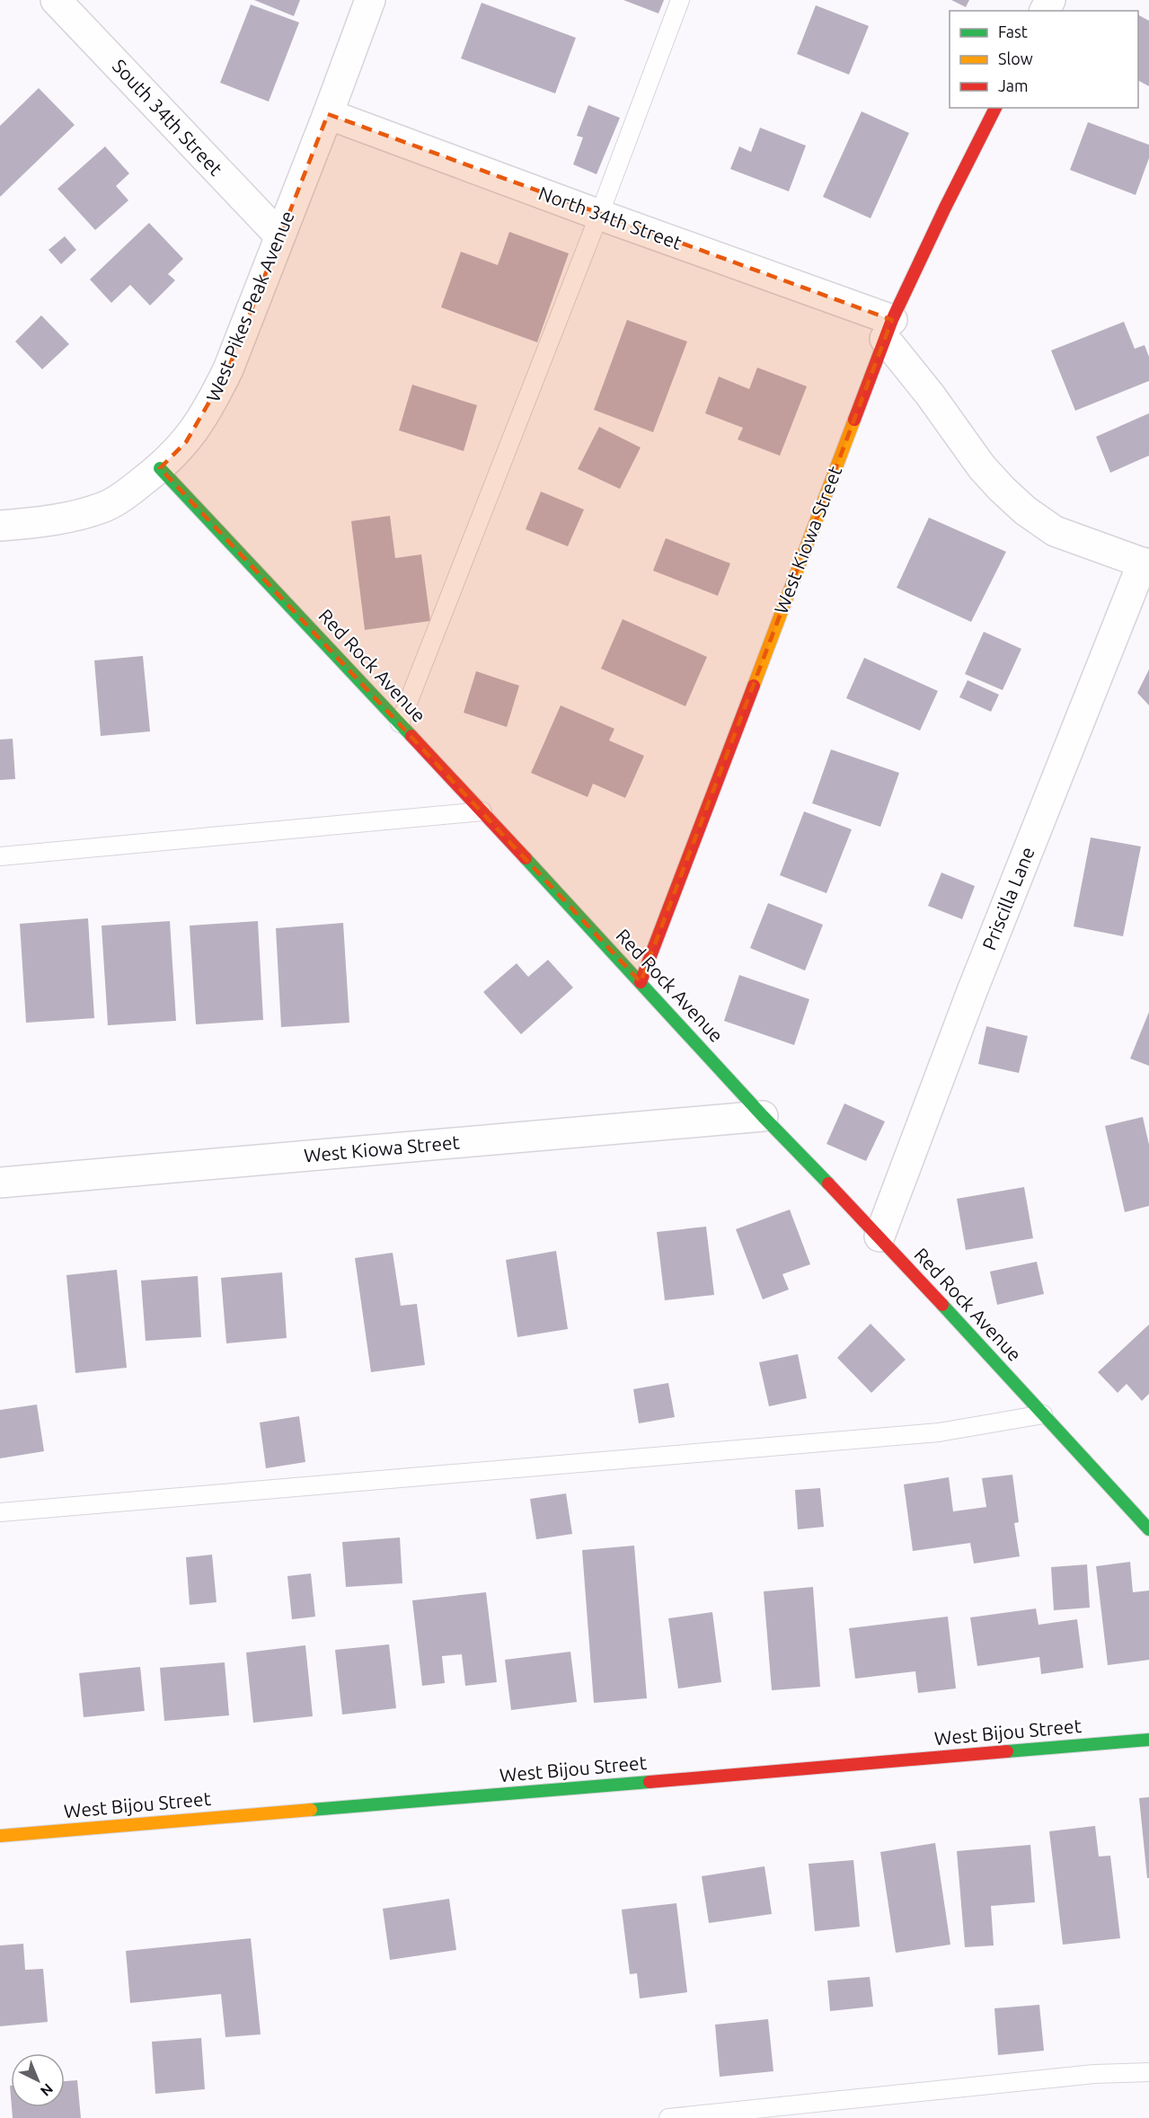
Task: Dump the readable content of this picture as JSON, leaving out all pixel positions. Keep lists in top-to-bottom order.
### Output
{
  "streets": {
    "street": [
      "South 34th Street",
      "North 34th Street",
      "West Pikes Peak Avenue",
      "West Kiowa Street",
      "Red Rock Avenue",
      "Priscilla Lane",
      "West Bijou Street"
    ]
  },
  "crossings": [
    ["South 34th Street", "West Pikes Peak Avenue"],
    ["North 34th Street", "West Pikes Peak Avenue"],
    ["North 34th Street", "West Kiowa Street"],
    ["West Pikes Peak Avenue", "Red Rock Avenue"],
    ["West Kiowa Street", "Red Rock Avenue"],
    ["Red Rock Avenue", "Priscilla Lane"]
  ],
  "legend": ["Fast", "Slow", "Jam"],
  "north": "bottom right"
}
